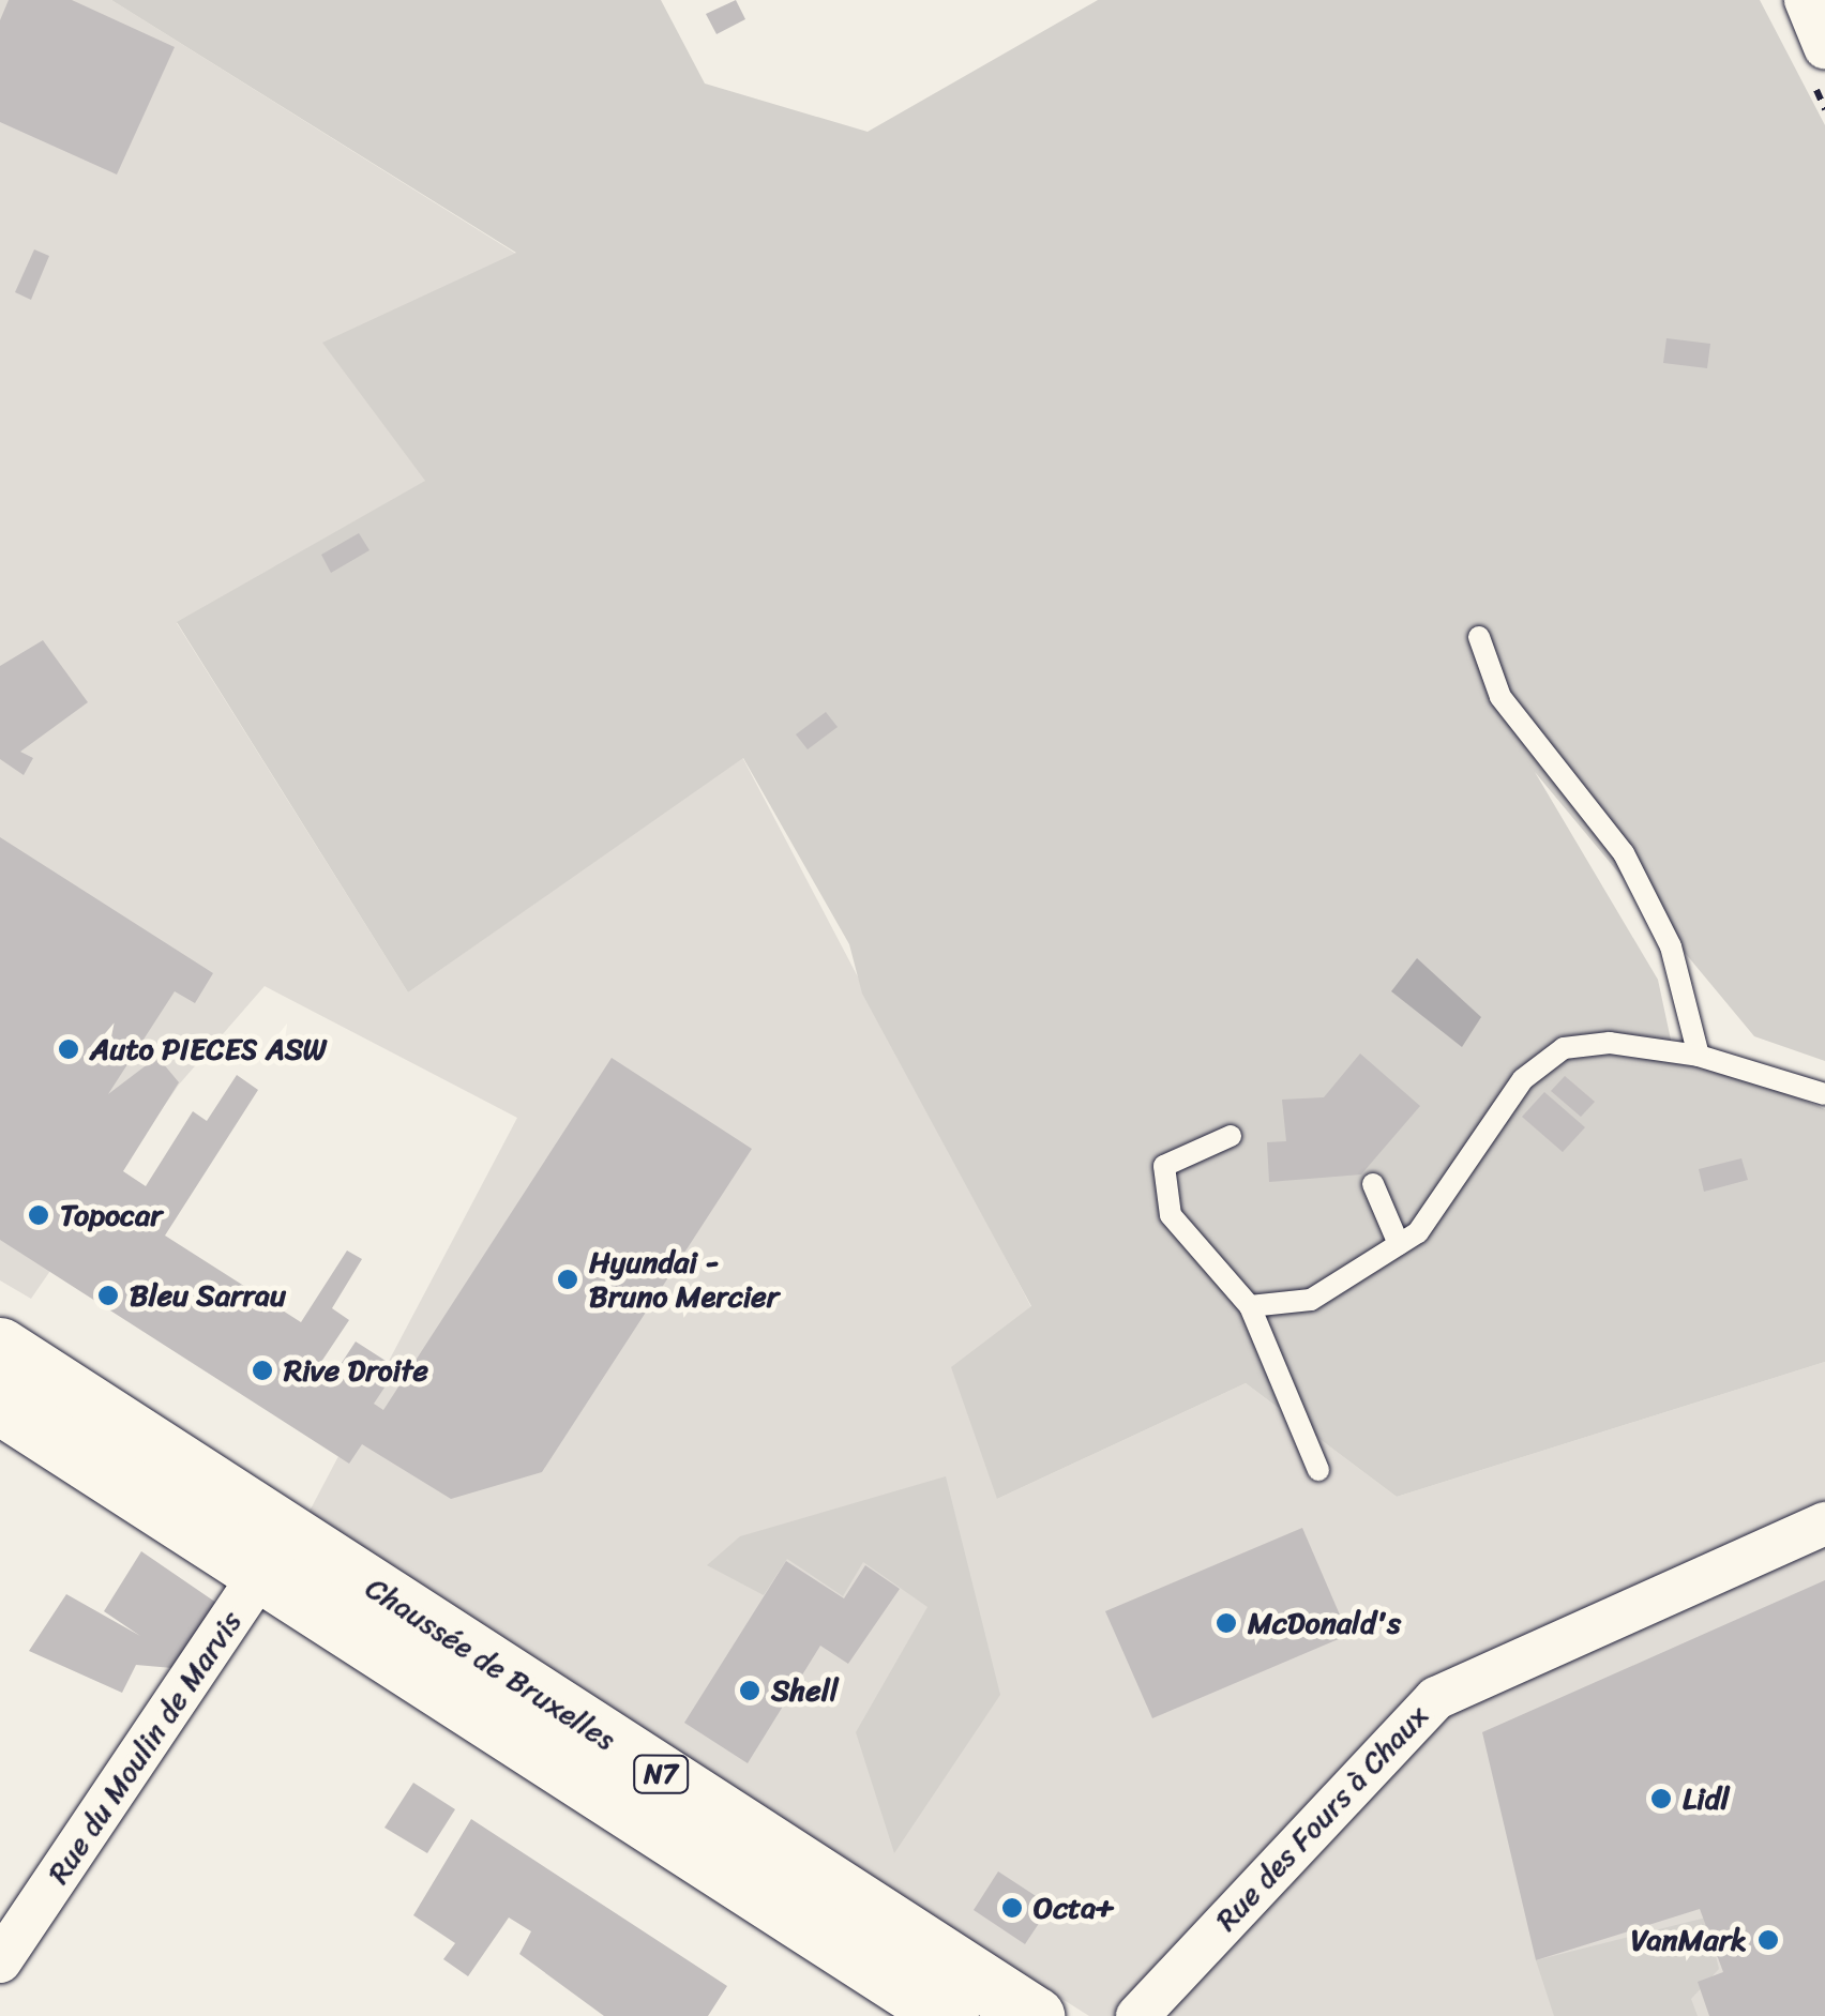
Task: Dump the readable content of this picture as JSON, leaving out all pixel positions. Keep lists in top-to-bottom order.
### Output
{
  "streets": {
    "main road": ["Chaussée de Bruxelles", "N7"],
    "street": ["Rue du Moulin de Marvis", "Rue des Fours à Chaux"]
  },
  "crossings": [
    ["Chaussée de Bruxelles", "Rue du Moulin de Marvis"]
  ],
  "places": [
    "Auto PIECES ASW",
    "Topocar",
    "Hyundai - Bruno Mercier",
    "Bleu Sarrau",
    "Rive Droite",
    "McDonald's",
    "Shell",
    "Lidl",
    "Octa+",
    "VanMark"
  ]
}
